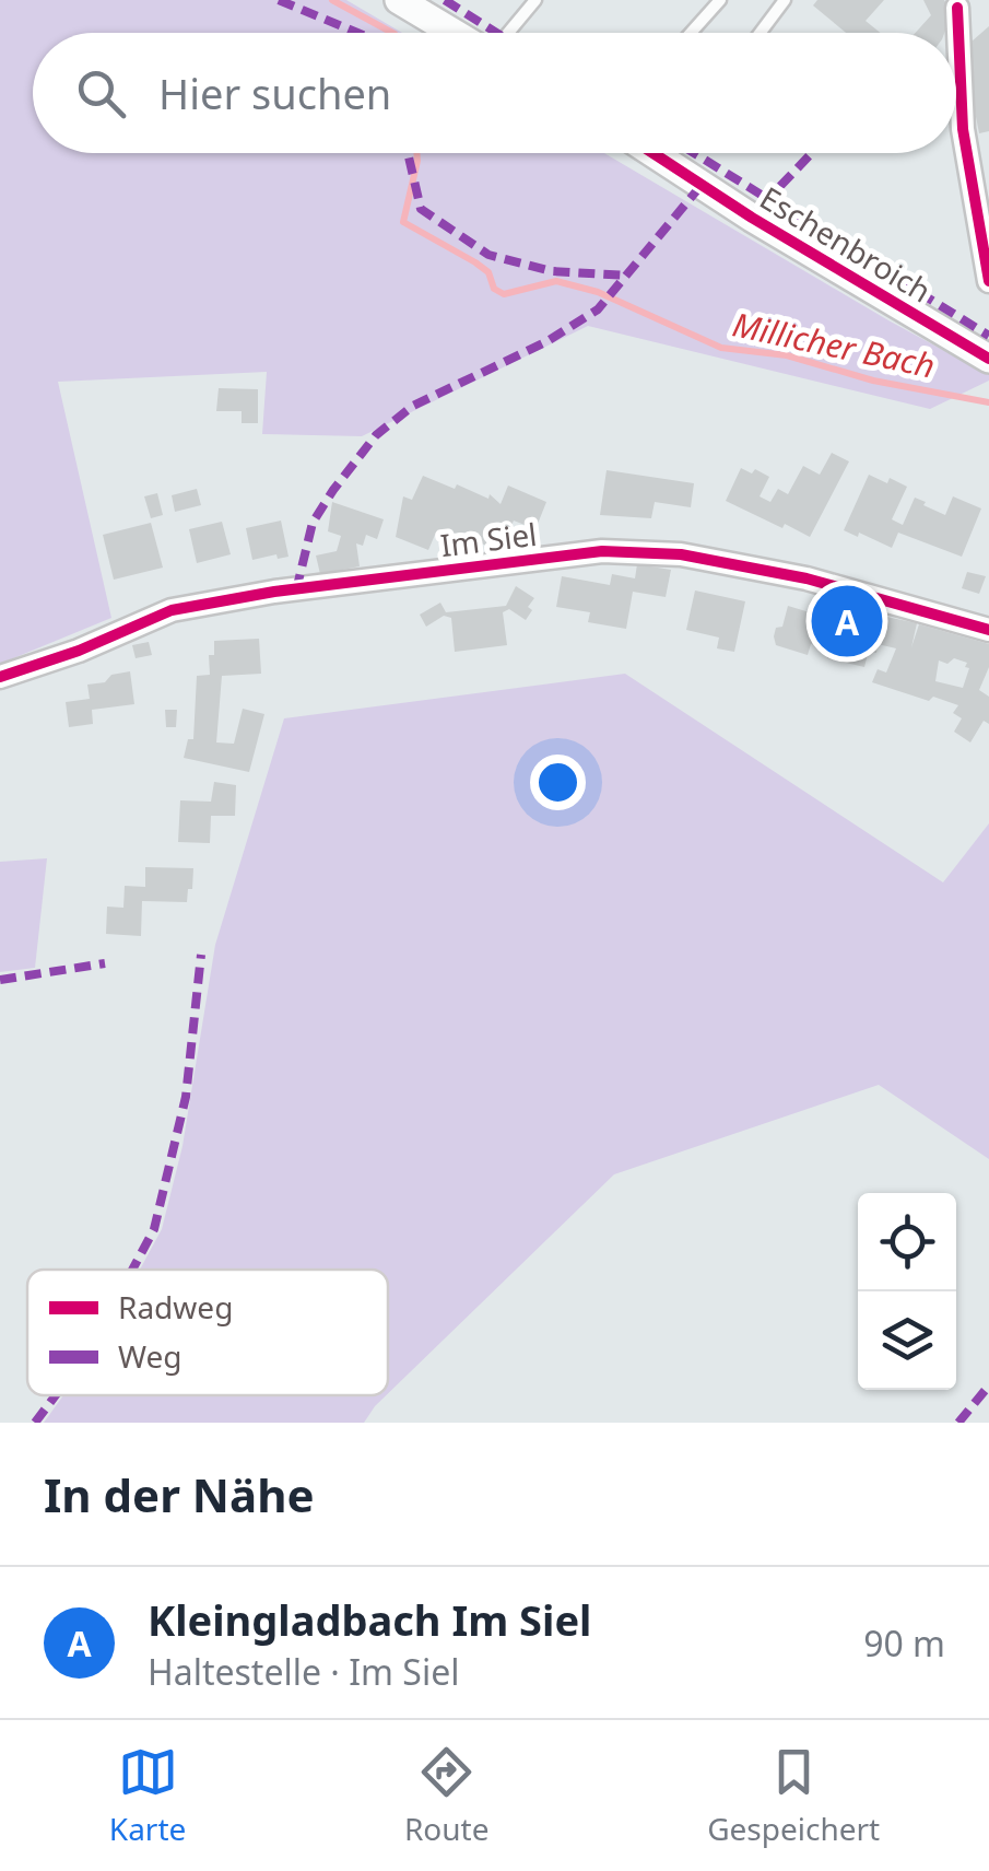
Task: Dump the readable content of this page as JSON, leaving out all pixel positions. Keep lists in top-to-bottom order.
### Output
{
  "streets": {
    "street": ["Eschenbroich", "Im Siel"]
  },
  "water": ["Millicher Bach"],
  "legend": ["Radweg", "Weg"],
  "page": {
    "search": "Hier suchen",
    "pins": "A",
    "heading": "In der Nähe",
    "list": [
      {
        "mark": "A",
        "name": "Kleingladbach Im Siel",
        "note": "Haltestelle · Im Siel",
        "value": "90 m"
      }
    ],
    "nav": ["Karte", "Route", "Gespeichert"]
  }
}
